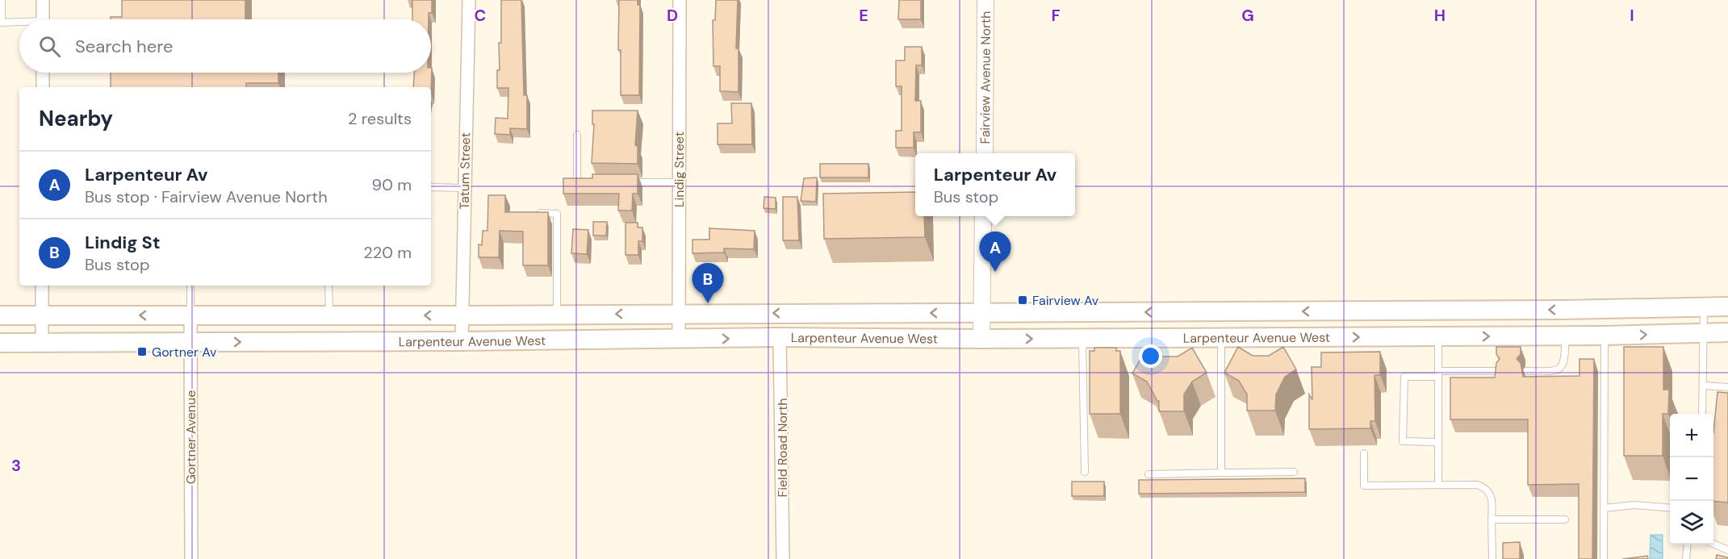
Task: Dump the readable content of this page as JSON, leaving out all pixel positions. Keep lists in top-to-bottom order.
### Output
{
  "streets": {
    "main road": ["Larpenteur Avenue West"],
    "street": [
      "Fairview Avenue North",
      "Lindig Street",
      "Tatum Street",
      "Gortner Avenue",
      "Field Road North"
    ]
  },
  "crossings": [
    ["Lindig Street", "Larpenteur Avenue West"],
    ["Tatum Street", "Larpenteur Avenue West"],
    ["Larpenteur Avenue West", "Gortner Avenue"],
    ["Larpenteur Avenue West", "Field Road North"]
  ],
  "places": {
    "transit": ["Fairview Av", "Gortner Av"]
  },
  "page": {
    "search": "Search here",
    "heading": ["Nearby", "2 results"],
    "list": [
      {
        "mark": "A",
        "name": "Larpenteur Av",
        "note": "Bus stop · Fairview Avenue North",
        "value": "90 m"
      },
      {
        "mark": "B",
        "name": "Lindig St",
        "note": "Bus stop",
        "value": "220 m"
      }
    ],
    "popup": ["Larpenteur Av", "Bus stop"],
    "pins": ["A", "B"],
    "map_buttons": ["+", "−"]
  },
  "grid": {
    "columns": [
      "C",
      "D",
      "E",
      "F",
      "G",
      "H",
      "I"
    ],
    "rows": ["3"]
  }
}
